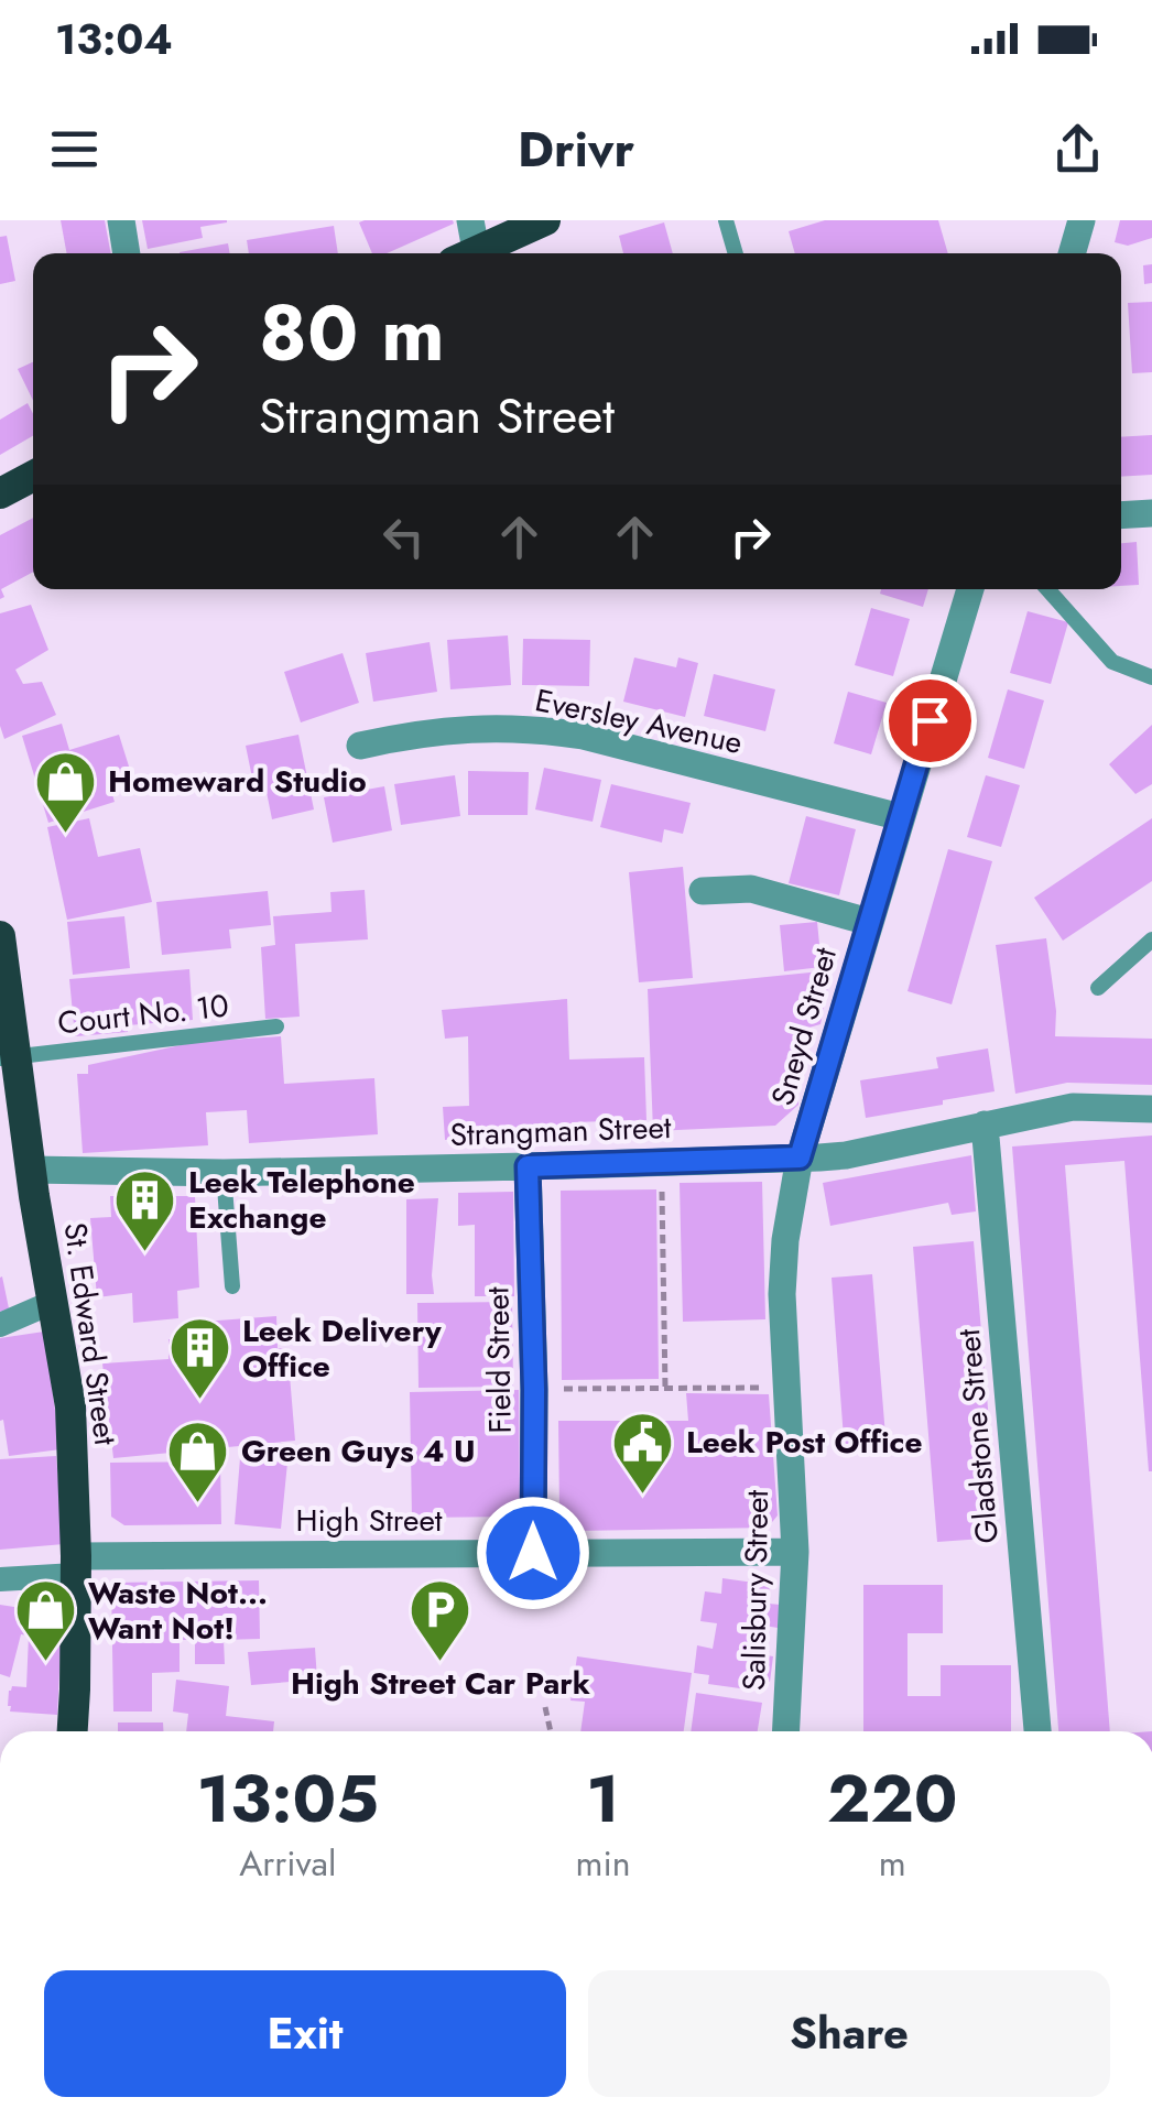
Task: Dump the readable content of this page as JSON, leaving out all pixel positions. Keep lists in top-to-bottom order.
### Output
{
  "streets": {
    "highway": ["St. Edward Street"],
    "street": [
      "Eversley Avenue",
      "Sneyd Street",
      "Strangman Street",
      "Field Street",
      "Gladstone Street",
      "High Street",
      "Salisbury Street"
    ],
    "lane": ["Court No. 10"]
  },
  "crossings": [
    ["Eversley Avenue", "Sneyd Street"],
    ["Court No. 10", "St. Edward Street"],
    ["Sneyd Street", "Strangman Street"],
    ["Sneyd Street", "Salisbury Street"],
    ["Strangman Street", "St. Edward Street"],
    ["Strangman Street", "Field Street"],
    ["Strangman Street", "Gladstone Street"],
    ["St. Edward Street", "High Street"],
    ["Field Street", "High Street"],
    ["High Street", "Salisbury Street"]
  ],
  "places": {
    "shop": ["Homeward Studio", "Green Guys 4 U", "Waste Not... Want Not!"],
    "building": ["Leek Telephone Exchange", "Leek Delivery Office"],
    "public building": ["Leek Post Office"],
    "parking": ["High Street Car Park"]
  },
  "page": {
    "status": "13:04",
    "header": "Drivr",
    "turn": ["80 m", "Strangman Street"],
    "eta": [
      "13:05",
      "Arrival",
      "1",
      "min",
      "220",
      "m"
    ],
    "buttons": ["Exit", "Share"]
  }
}
